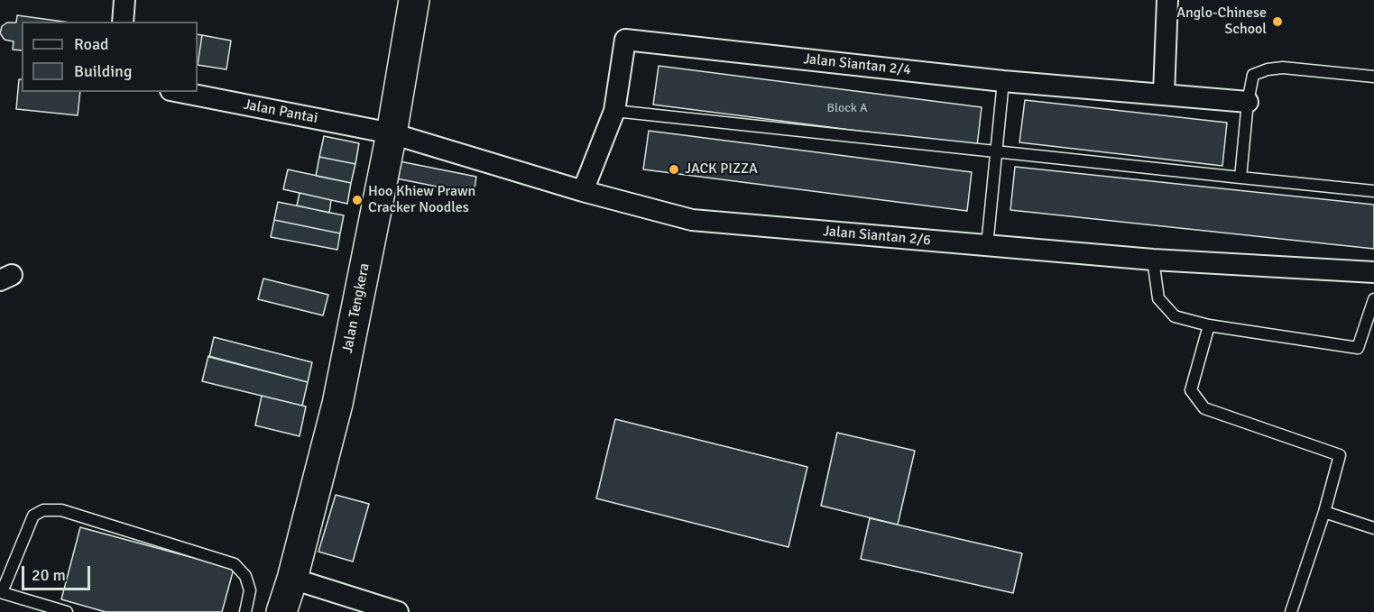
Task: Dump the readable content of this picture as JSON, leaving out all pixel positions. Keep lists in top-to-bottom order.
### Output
{
  "streets": {
    "main road": ["Jalan Tengkera"],
    "street": ["Jalan Siantan 2/4", "Jalan Pantai", "Jalan Siantan 2/6"]
  },
  "crossings": [
    ["Jalan Siantan 2/4", "Jalan Siantan 2/6"],
    ["Jalan Pantai", "Jalan Siantan 2/6"],
    ["Jalan Pantai", "Jalan Tengkera"],
    ["Jalan Siantan 2/6", "Jalan Tengkera"]
  ],
  "places": ["Anglo-Chinese School", "JACK PIZZA", "Hoo Khiew Prawn Cracker Noodles"],
  "house_numbers": ["Block A"],
  "legend": ["Road", "Building"],
  "scale_bar": "20 m"
}
